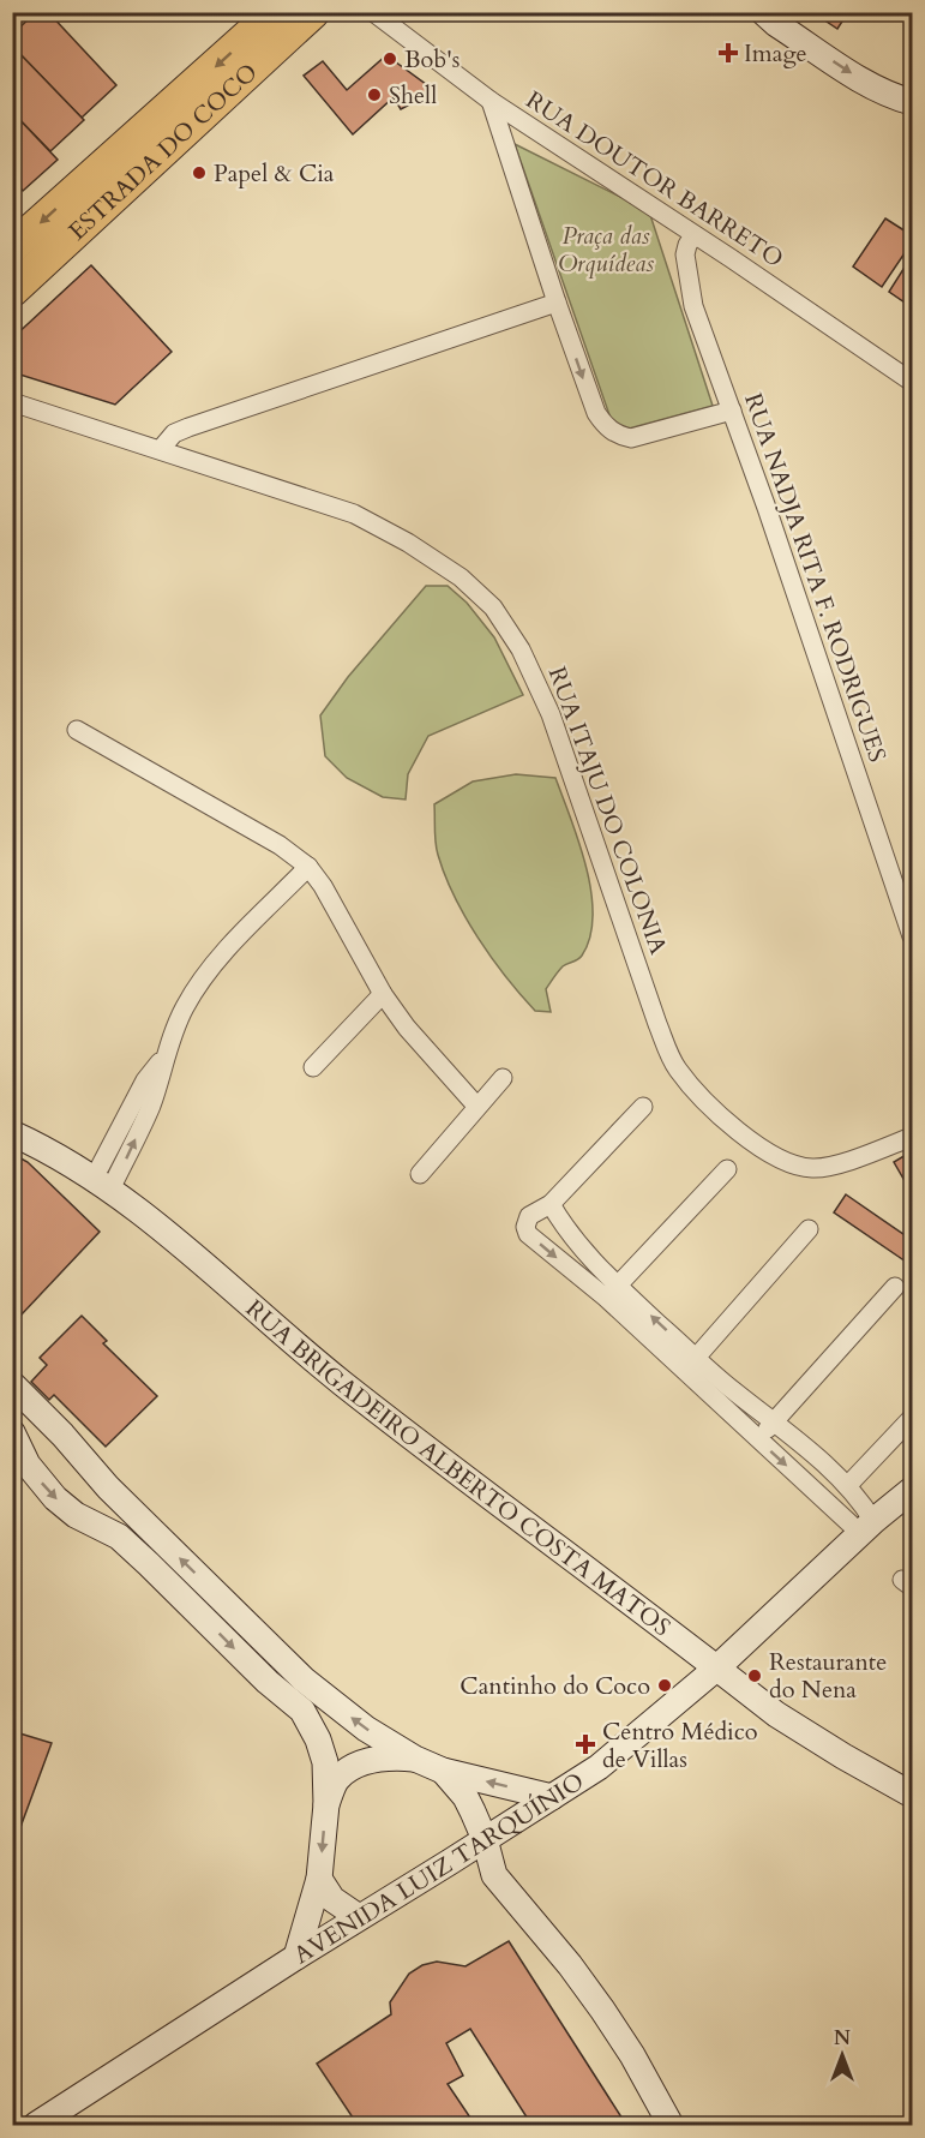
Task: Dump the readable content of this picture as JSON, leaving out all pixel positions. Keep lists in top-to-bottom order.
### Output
{
  "streets": {
    "highway": ["ESTRADA DO COCO"],
    "street": [
      "RUA DOUTOR BARRETO",
      "RUA NADJA RITA F. RODRIGUES",
      "RUA ITAJU DO COLONIA",
      "RUA BRIGADEIRO ALBERTO COSTA MATOS",
      "AVENIDA LUIZ TARQUÍNIO"
    ]
  },
  "crossings": [
    ["RUA DOUTOR BARRETO", "RUA NADJA RITA F. RODRIGUES"],
    ["RUA BRIGADEIRO ALBERTO COSTA MATOS", "AVENIDA LUIZ TARQUÍNIO"]
  ],
  "parks": ["Praça das Orquídeas"],
  "places": {
    "health": ["Image", "Centro Médico de Villas"],
    "other": [
      "Bob's",
      "Shell",
      "Papel & Cia",
      "Restaurante do Nena",
      "Cantinho do Coco"
    ]
  },
  "north": "top"
}
